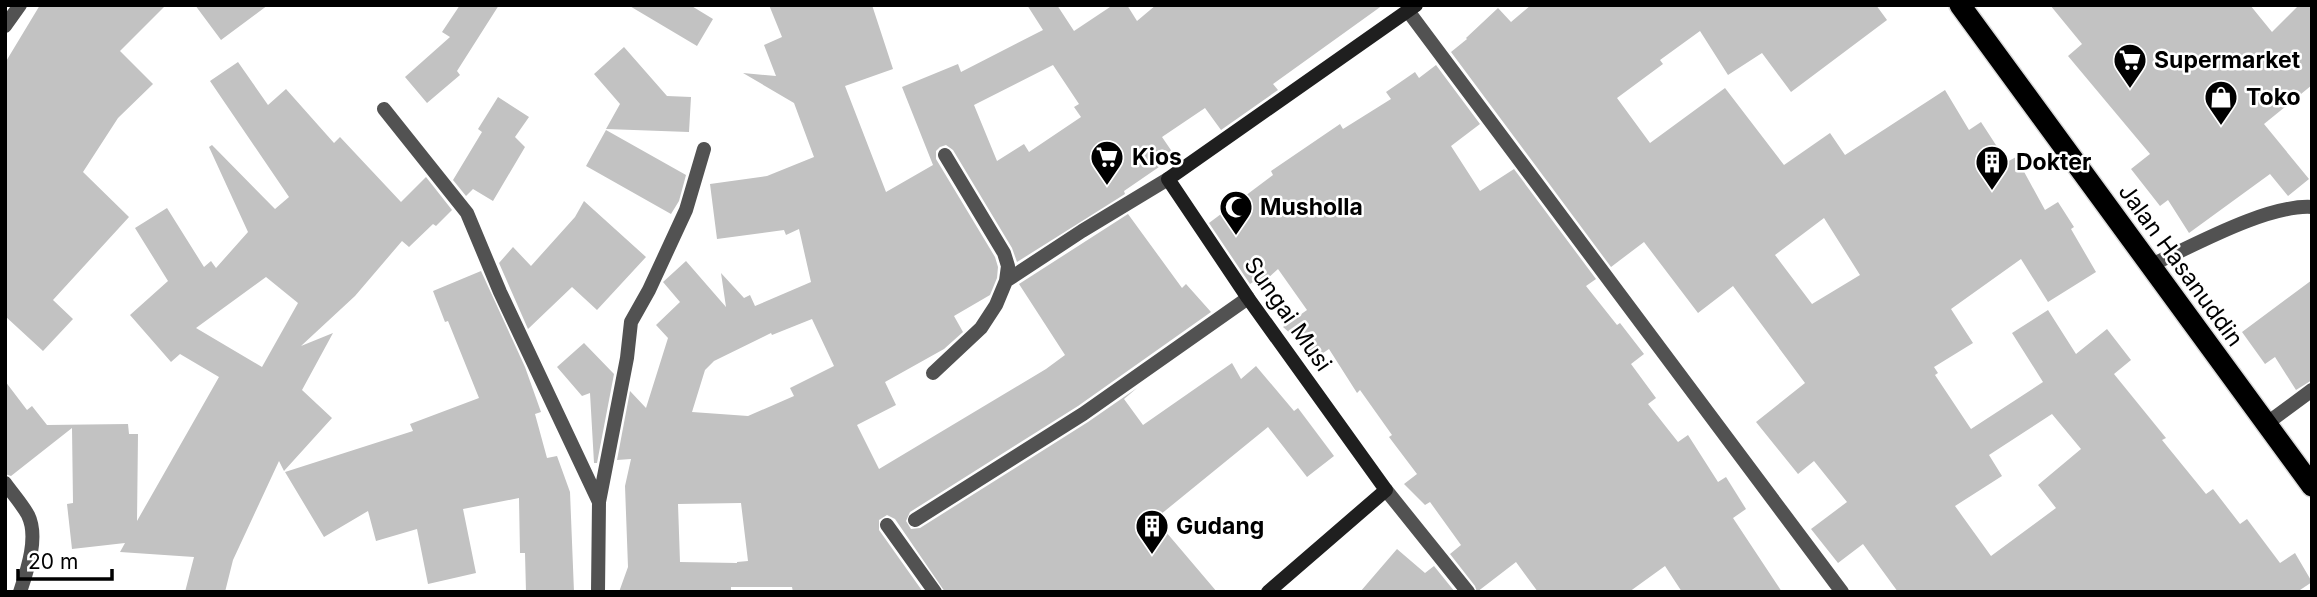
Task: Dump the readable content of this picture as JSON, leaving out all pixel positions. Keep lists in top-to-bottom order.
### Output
{
  "streets": {
    "highway": ["Jalan Hasanuddin"],
    "street": ["Sungai Musi"]
  },
  "places": {
    "supermarket": ["Supermarket", "Kios"],
    "shop": ["Toko"],
    "building": ["Dokter", "Gudang"],
    "mosque": ["Musholla"]
  },
  "scale_bar": "20 m"
}
